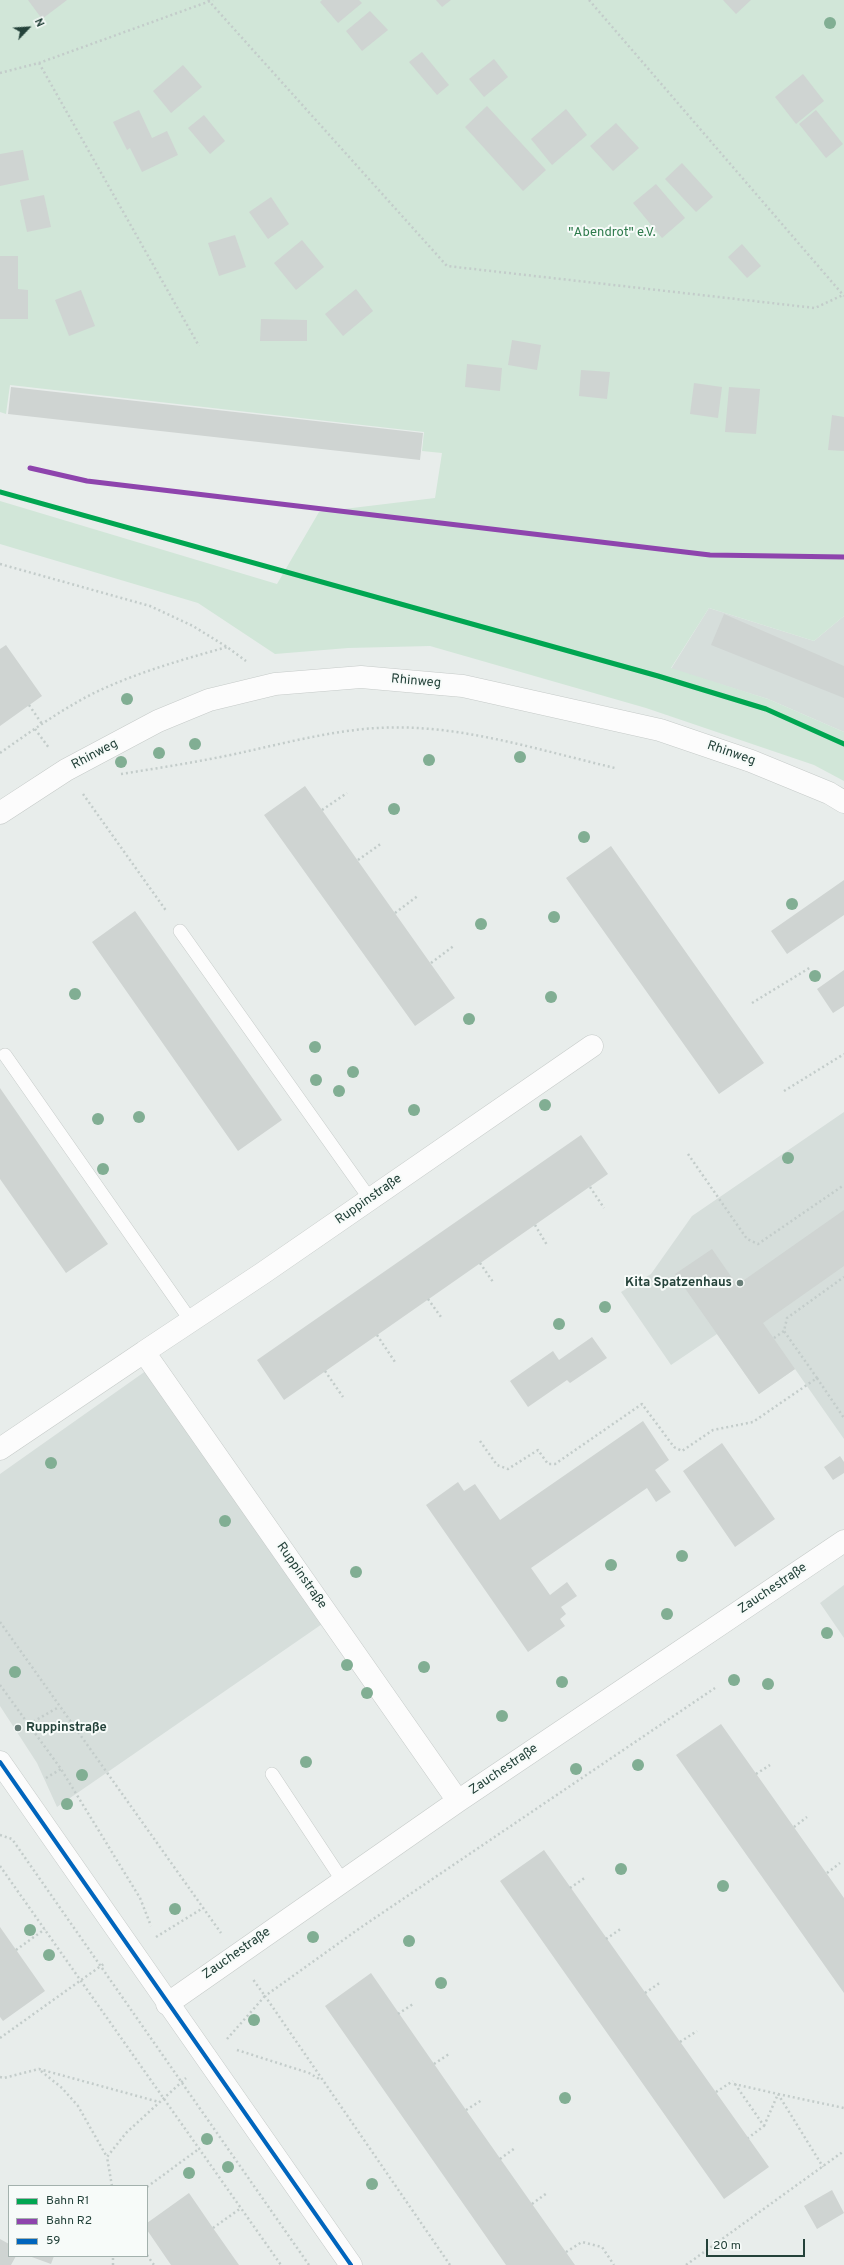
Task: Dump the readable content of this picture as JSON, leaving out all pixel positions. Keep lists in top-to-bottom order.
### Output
{
  "streets": {
    "street": ["Rhinweg", "Ruppinstraße", "Zauchestraße"]
  },
  "crossings": [
    ["Ruppinstraße", "Zauchestraße"]
  ],
  "parks": ["\"Abendrot\" e.V."],
  "places": ["Kita Spatzenhaus", "Ruppinstraße"],
  "lines": ["rail line R2", "rail line R1", "transit line 59"],
  "legend": ["Bahn R1", "Bahn R2", "59"],
  "scale_bar": "20 m",
  "north": "top right"
}
